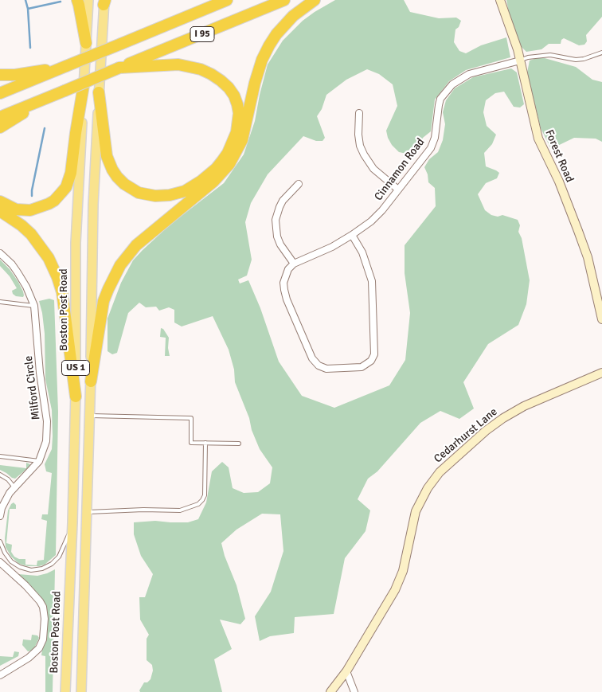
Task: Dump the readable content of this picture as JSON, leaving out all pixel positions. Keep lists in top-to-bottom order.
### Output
{
  "streets": {
    "highway": ["I 95"],
    "main road": ["Boston Post Road", "US 1"],
    "street": [
      "Forest Road",
      "Cinnamon Road",
      "Milford Circle",
      "Cedarhurst Lane"
    ]
  },
  "crossings": [
    ["Forest Road", "Cinnamon Road"]
  ]
}
